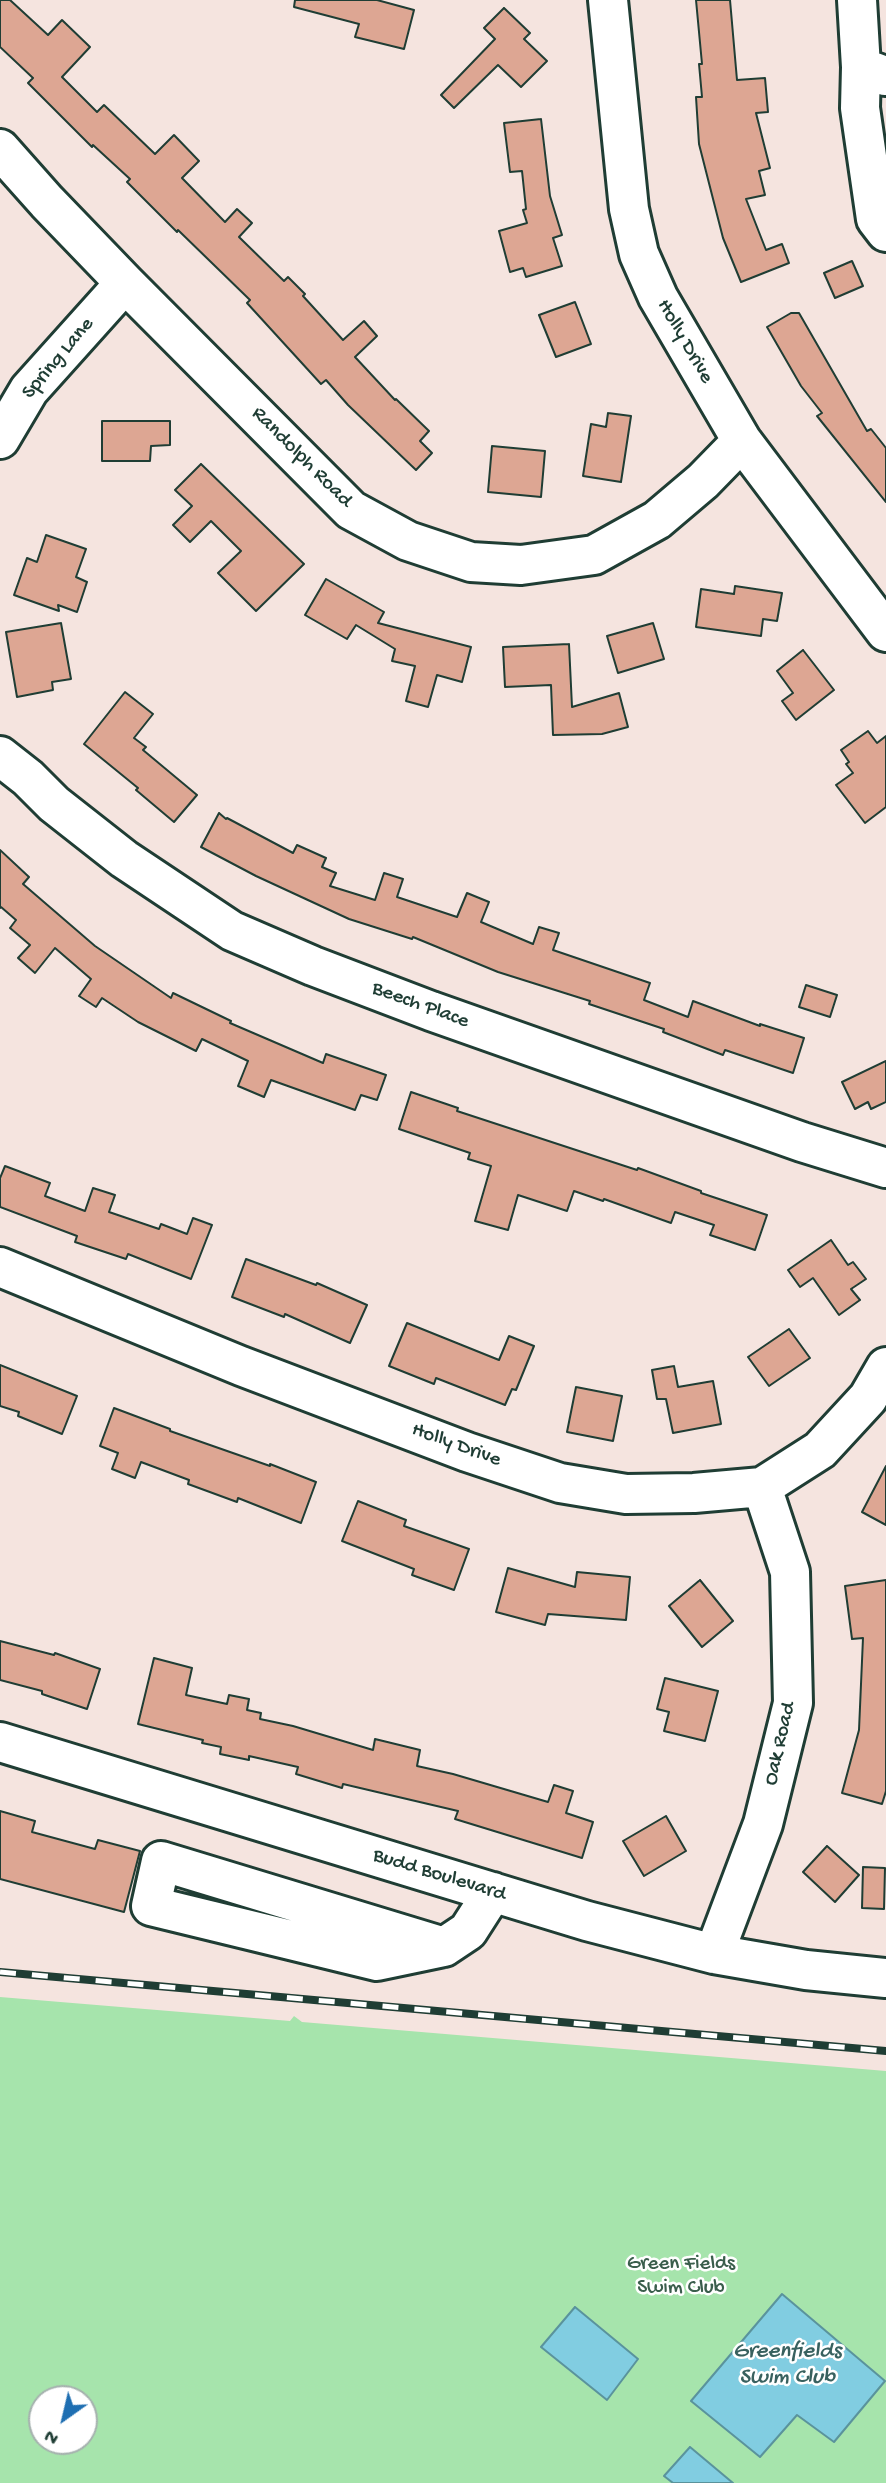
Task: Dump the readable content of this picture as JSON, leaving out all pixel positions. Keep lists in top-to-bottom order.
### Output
{
  "streets": {
    "street": [
      "Holly Drive",
      "Spring Lane",
      "Randolph Road",
      "Beech Place",
      "Oak Road",
      "Budd Boulevard"
    ]
  },
  "crossings": [
    ["Holly Drive", "Randolph Road"],
    ["Holly Drive", "Oak Road"],
    ["Spring Lane", "Randolph Road"],
    ["Oak Road", "Budd Boulevard"]
  ],
  "water": ["Greenfields Swim Club"],
  "parks": ["Green Fields Swim Club"],
  "north": "bottom left"
}
